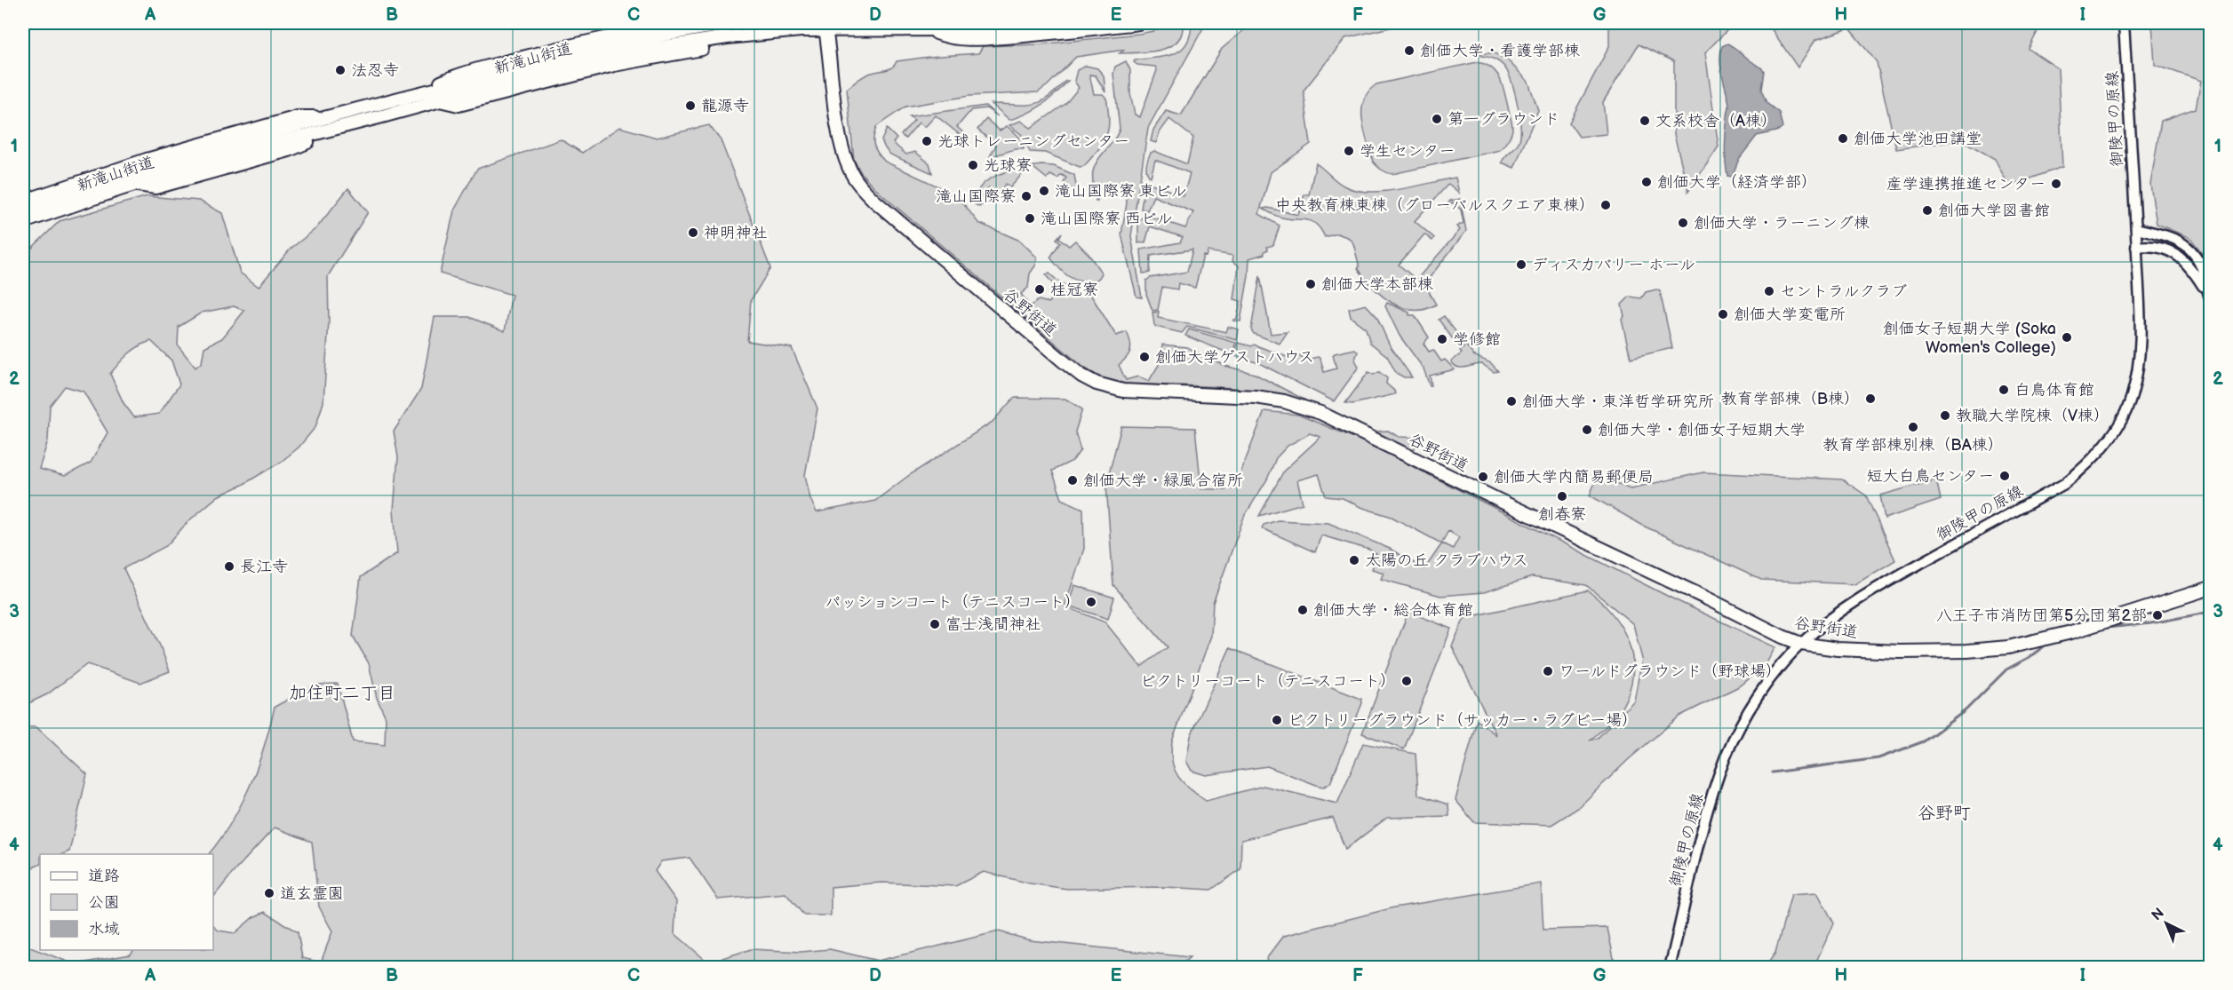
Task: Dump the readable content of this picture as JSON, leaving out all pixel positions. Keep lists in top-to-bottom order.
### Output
{
  "streets": {
    "main road": ["新滝山街道", "谷野街道"],
    "street": ["御陵甲の原線"]
  },
  "crossings": [
    ["新滝山街道", "谷野街道"],
    ["御陵甲の原線", "谷野街道"]
  ],
  "districts": ["加住町二丁目", "谷野町"],
  "places": [
    "創価大学・看護学部棟",
    "法忍寺",
    "龍源寺",
    "第一グラウンド",
    "文系校舎（A棟）",
    "創価大学池田講堂",
    "光球トレーニングセンター",
    "学生センター",
    "光球寮",
    "創価大学（経済学部）",
    "産学連携推進センター",
    "滝山国際寮 東ビル",
    "滝山国際寮",
    "中央教育棟東棟（グローバルスクエア東棟）",
    "創価大学図書館",
    "滝山国際寮 西ビル",
    "創価大学・ラーニング棟",
    "神明神社",
    "ディスカバリー ホール",
    "創価大学本部棟",
    "桂冠寮",
    "セントラルクラブ",
    "創価大学変電所",
    "創価女子短期大学 (Soka Women's College)",
    "学修館",
    "創価大学ゲストハウス",
    "白鳥体育館",
    "教育学部棟（B棟）",
    "創価大学・東洋哲学研究所",
    "教職大学院棟（V棟）",
    "教育学部棟別棟（BA棟）",
    "創価大学・創価女子短期大学",
    "短大白鳥センター",
    "創価大学内簡易郵便局",
    "創価大学・緑風合宿所",
    "創春寮",
    "太陽の丘 クラブハウス",
    "長江寺",
    "パッションコート（テニスコート）",
    "創価大学・総合体育館",
    "八王子市消防団第5分団第2部",
    "富士浅間神社",
    "ワールドグラウンド（野球場）",
    "ビクトリーコート（テニスコート）",
    "ビクトリーグラウンド（サッカー・ラグビー場）",
    "道玄霊園"
  ],
  "legend": ["道路", "公園", "水域"],
  "north": "top left",
  "grid": {
    "columns": [
      "A",
      "B",
      "C",
      "D",
      "E",
      "F",
      "G",
      "H",
      "I"
    ],
    "rows": [
      "1",
      "2",
      "3",
      "4"
    ]
  }
}
